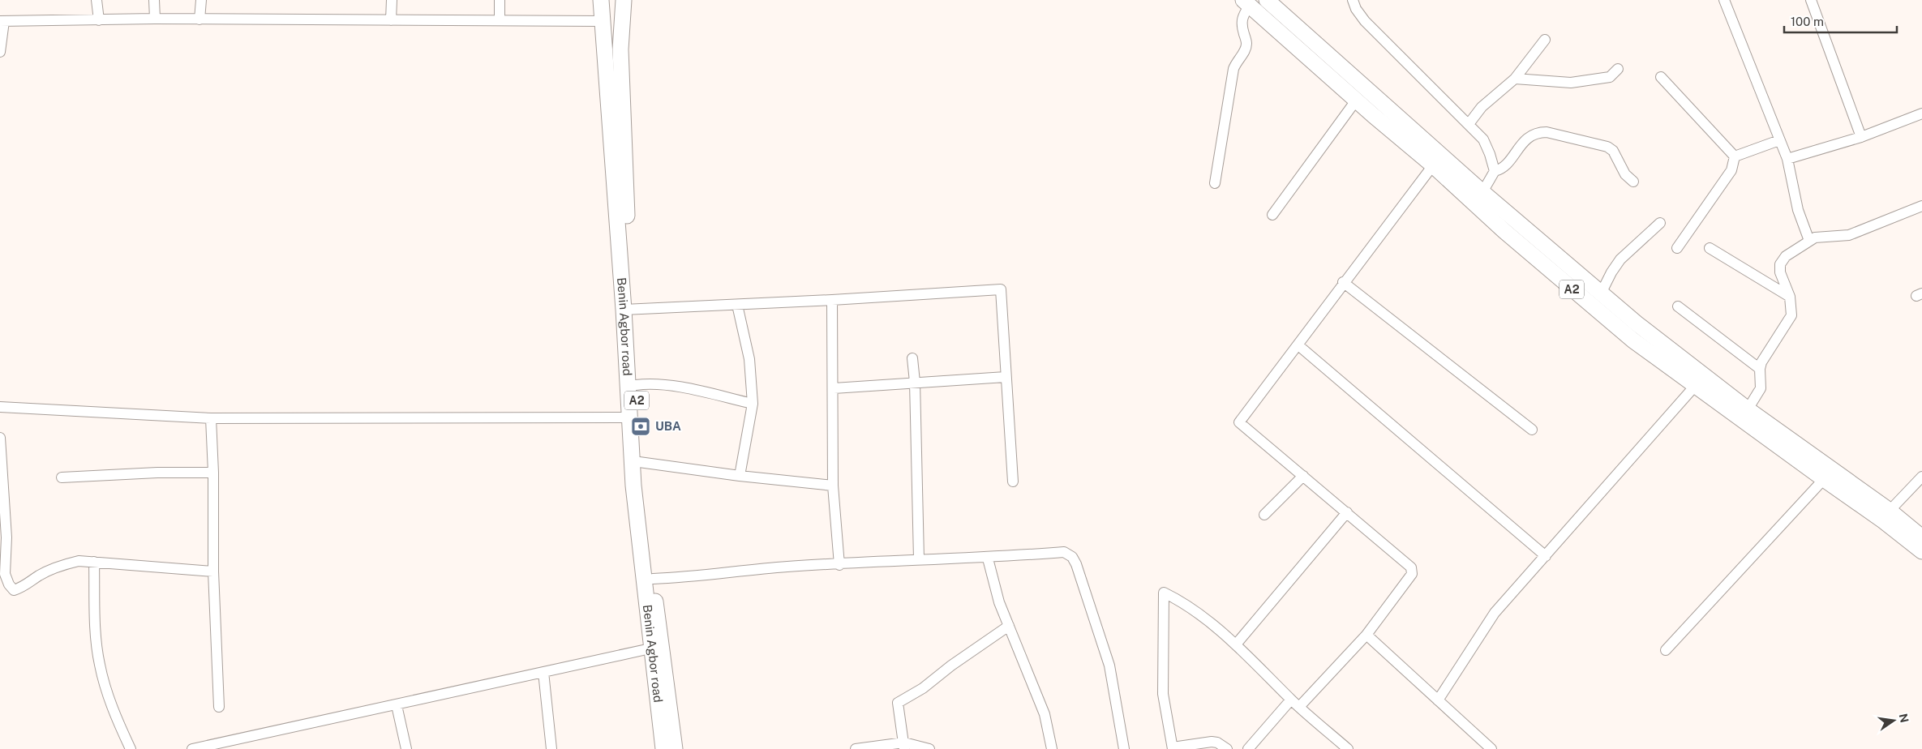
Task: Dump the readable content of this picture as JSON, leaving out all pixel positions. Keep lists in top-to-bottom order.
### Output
{
  "streets": {
    "highway": ["A2", "Benin Agbor road"]
  },
  "crossings": [
    ["A2", "Benin Agbor road"]
  ],
  "places": {
    "bank": ["UBA"]
  },
  "scale_bar": "100 m",
  "north": "right"
}
